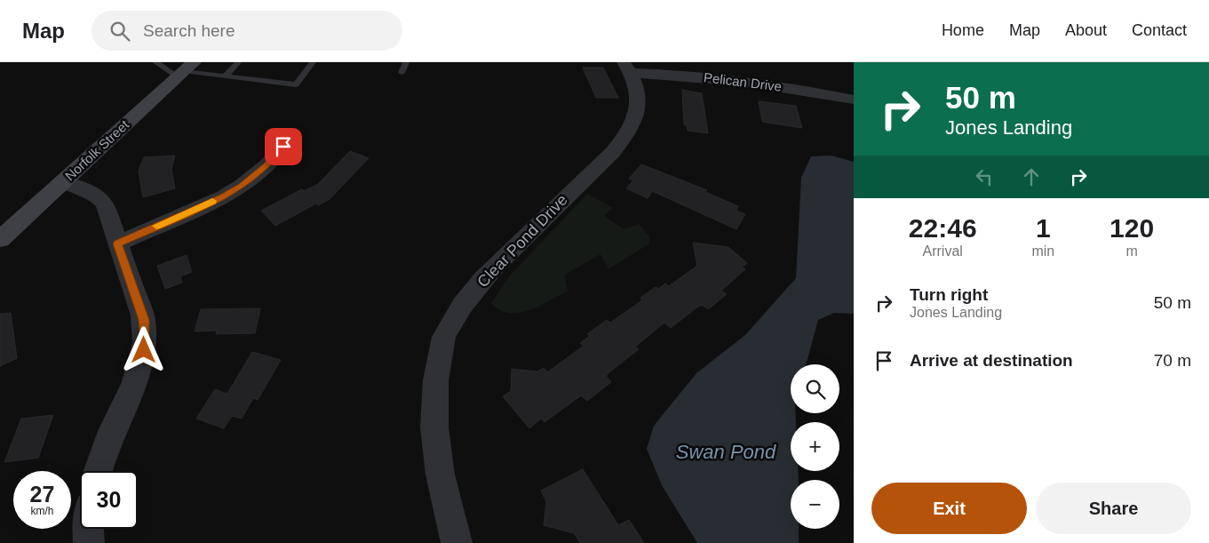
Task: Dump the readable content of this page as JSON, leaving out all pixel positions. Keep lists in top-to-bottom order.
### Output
{
  "streets": {
    "main road": ["Norfolk Street"],
    "street": ["Pelican Drive", "Clear Pond Drive"]
  },
  "crossings": [
    ["Pelican Drive", "Clear Pond Drive"]
  ],
  "water": ["Swan Pond"],
  "page": {
    "header": "Map",
    "search": "Search here",
    "nav": [
      "Home",
      "Map",
      "About",
      "Contact"
    ],
    "turn": ["50 m", "Jones Landing"],
    "eta": [
      "22:46",
      "Arrival",
      "1",
      "min",
      "120",
      "m"
    ],
    "list": [
      {
        "name": "Turn right",
        "note": "Jones Landing",
        "value": "50 m"
      },
      {
        "name": "Arrive at destination",
        "value": "70 m"
      }
    ],
    "map_buttons": ["+", "−"],
    "speed": "27 km/h",
    "limit": "30",
    "buttons": ["Exit", "Share"]
  }
}
